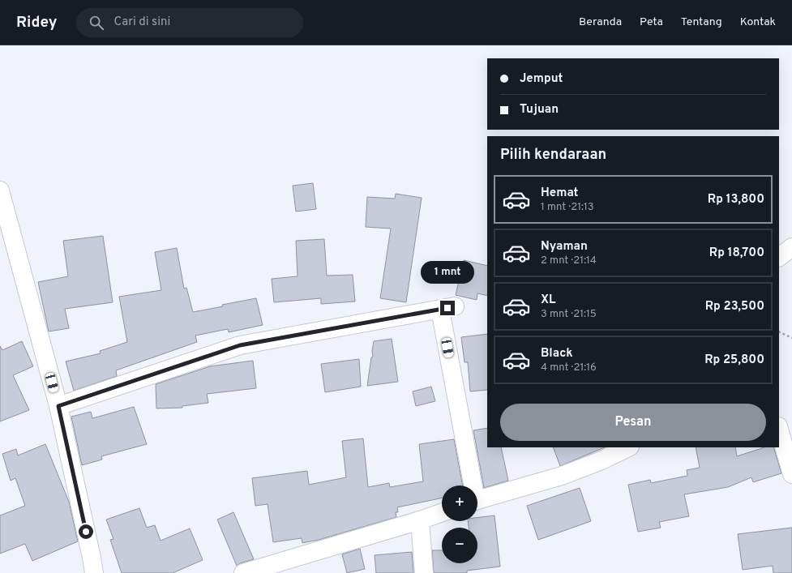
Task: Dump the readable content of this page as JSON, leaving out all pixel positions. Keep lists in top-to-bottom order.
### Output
{
  "page": {
    "header": "Ridey",
    "search": "Cari di sini",
    "nav": [
      "Beranda",
      "Peta",
      "Tentang",
      "Kontak"
    ],
    "banner": ["Jemput", "Tujuan"],
    "heading": "Pilih kendaraan",
    "list": [
      {
        "name": "Hemat",
        "note": "1 mnt · 21:13",
        "value": "Rp 13,800"
      },
      {
        "name": "Nyaman",
        "note": "2 mnt · 21:14",
        "value": "Rp 18,700"
      },
      {
        "name": "XL",
        "note": "3 mnt · 21:15",
        "value": "Rp 23,500"
      },
      {
        "name": "Black",
        "note": "4 mnt · 21:16",
        "value": "Rp 25,800"
      }
    ],
    "bubble": "1 mnt",
    "buttons": "Pesan",
    "map_buttons": ["+", "−"]
  }
}
